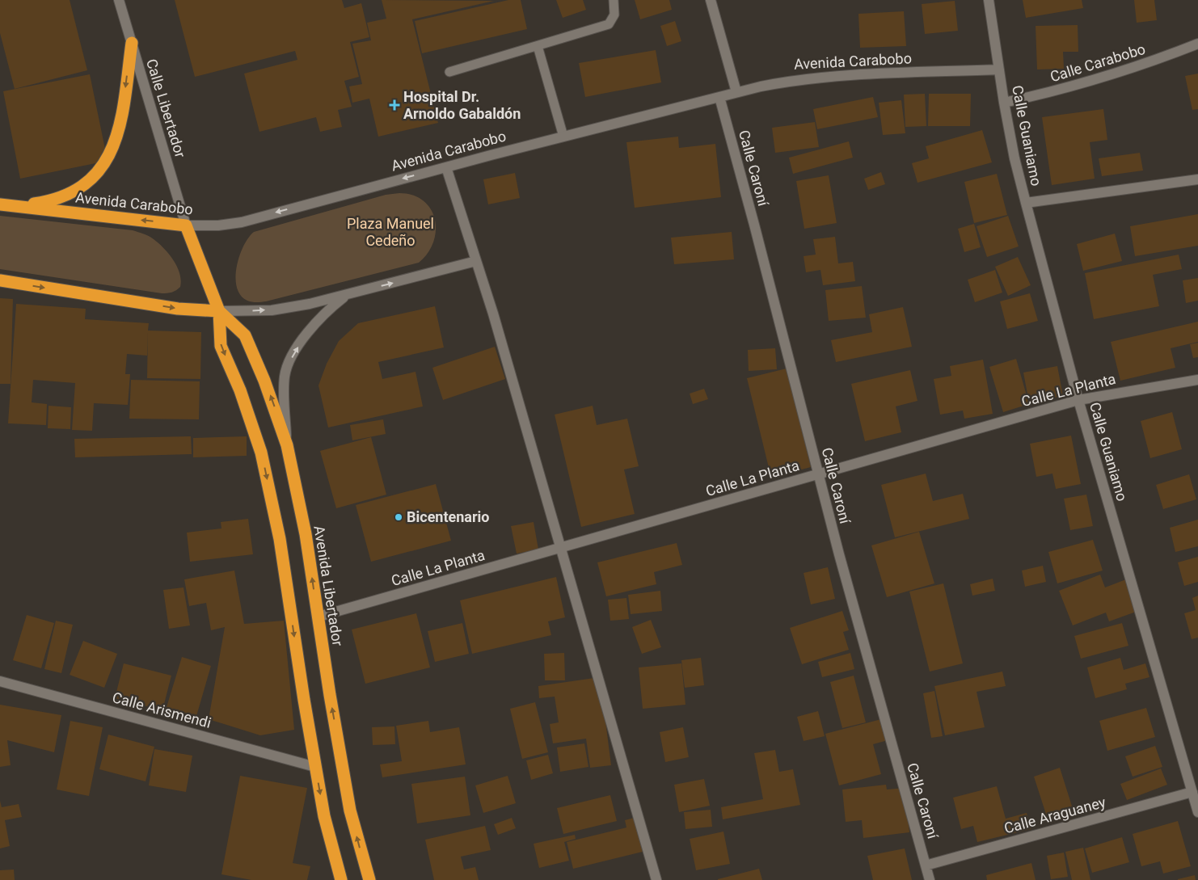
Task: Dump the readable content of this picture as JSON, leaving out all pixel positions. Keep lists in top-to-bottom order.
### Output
{
  "streets": {
    "highway": ["Avenida Carabobo", "Avenida Libertador"],
    "street": [
      "Calle Carabobo",
      "Calle Libertador",
      "Calle Guaniamo",
      "Calle Caroní",
      "Calle La Planta",
      "Calle Arismendi",
      "Calle Araguaney"
    ]
  },
  "crossings": [
    ["Avenida Carabobo", "Calle Libertador"],
    ["Avenida Carabobo", "Calle Guaniamo"],
    ["Avenida Carabobo", "Calle Caroní"],
    ["Avenida Carabobo", "Avenida Libertador"],
    ["Calle Carabobo", "Calle Guaniamo"],
    ["Calle Libertador", "Avenida Libertador"],
    ["Calle Guaniamo", "Calle La Planta"],
    ["Calle Guaniamo", "Calle Araguaney"],
    ["Calle Caroní", "Calle La Planta"],
    ["Calle Caroní", "Calle Araguaney"],
    ["Calle La Planta", "Avenida Libertador"],
    ["Avenida Libertador", "Calle Arismendi"]
  ],
  "one_way": ["Avenida Carabobo"],
  "parks": ["Plaza Manuel Cedeño"],
  "places": {
    "health": ["Hospital Dr. Arnoldo Gabaldón"],
    "other": ["Bicentenario"]
  }
}
